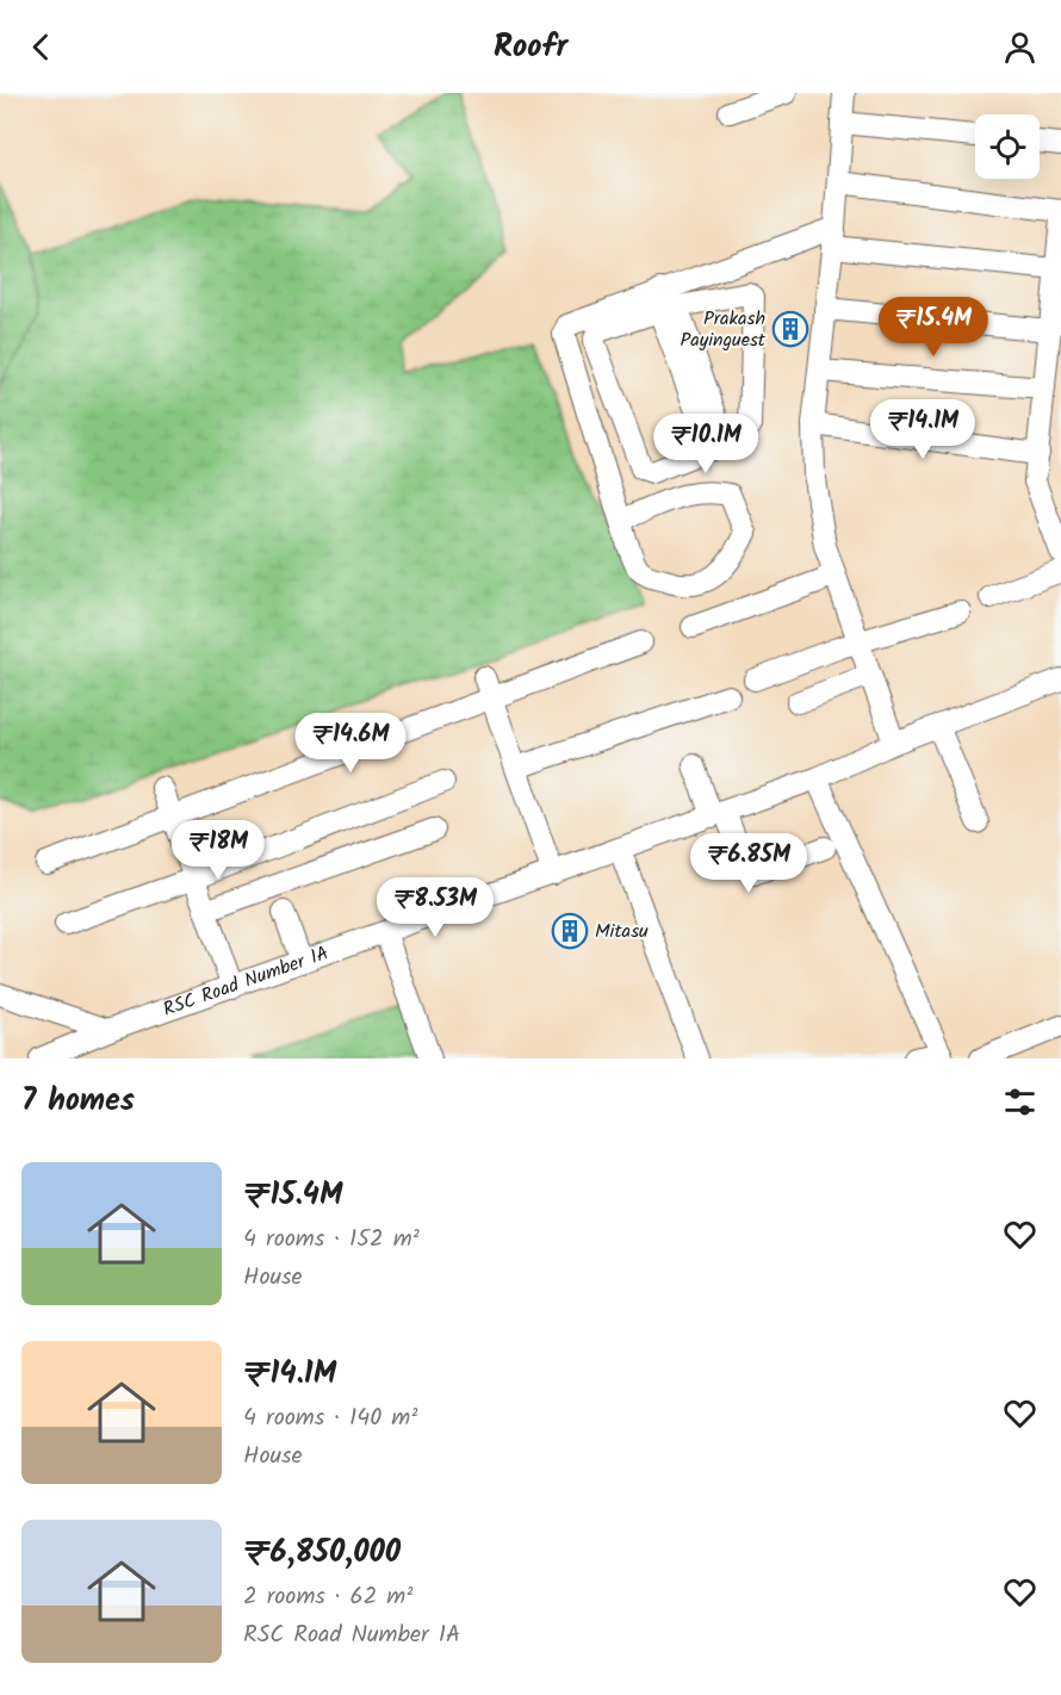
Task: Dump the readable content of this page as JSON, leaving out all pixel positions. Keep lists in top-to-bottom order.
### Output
{
  "streets": {
    "street": ["RSC Road Number 1A"]
  },
  "places": {
    "building": ["Prakash Payinguest", "Mitasu"]
  },
  "page": {
    "header": "Roofr",
    "price": [
      "₹15.4M",
      "₹14.1M",
      "₹10.1M",
      "₹14.6M",
      "₹18M",
      "₹6.85M",
      "₹8.53M"
    ],
    "heading": "7 homes",
    "list": [
      {
        "name": "₹15.4M",
        "note": "4 rooms · 152 m² · House"
      },
      {
        "name": "₹14.1M",
        "note": "4 rooms · 140 m² · House"
      },
      {
        "name": "₹6,850,000",
        "note": "2 rooms · 62 m² · RSC Road Number 1A"
      }
    ]
  }
}
